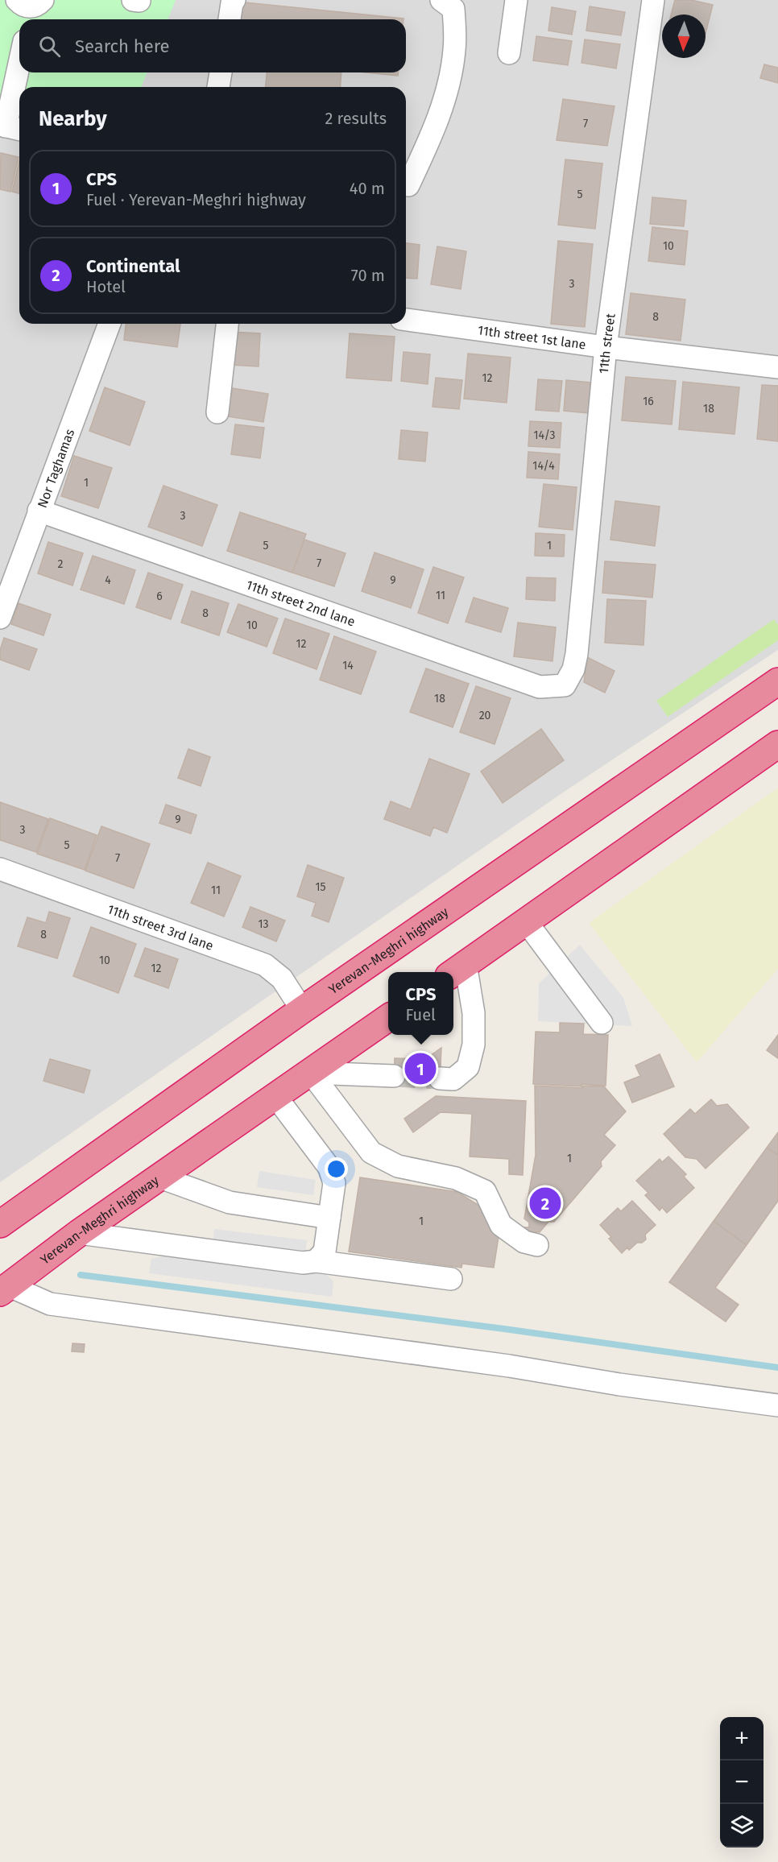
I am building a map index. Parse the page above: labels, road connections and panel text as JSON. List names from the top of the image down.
{
  "streets": {
    "highway": ["Yerevan-Meghri highway"],
    "street": [
      "11th street 1st lane",
      "11th street",
      "Nor Taghamas",
      "11th street 2nd lane",
      "11th street 3rd lane"
    ]
  },
  "crossings": [
    ["11th street 1st lane", "11th street"],
    ["11th street", "11th street 2nd lane"],
    ["Nor Taghamas", "11th street 2nd lane"],
    ["11th street 3rd lane", "Yerevan-Meghri highway"]
  ],
  "house_numbers": [
    "7",
    "5",
    "10",
    "3",
    "8",
    "12",
    "16",
    "18",
    "14/3",
    "14/4",
    "1",
    "3",
    "5",
    "1",
    "7",
    "2",
    "4",
    "9",
    "11",
    "6",
    "8",
    "10",
    "12",
    "14",
    "18",
    "20",
    "9",
    "3",
    "5",
    "7",
    "15",
    "11",
    "13",
    "8",
    "10",
    "12",
    "1",
    "1"
  ],
  "north": "bottom",
  "page": {
    "search": "Search here",
    "heading": ["Nearby", "2 results"],
    "list": [
      {
        "mark": "1",
        "name": "CPS",
        "note": "Fuel · Yerevan-Meghri highway",
        "value": "40 m"
      },
      {
        "mark": "2",
        "name": "Continental",
        "note": "Hotel",
        "value": "70 m"
      }
    ],
    "popup": ["CPS", "Fuel"],
    "pins": ["1", "2"],
    "map_buttons": ["+", "−"]
  }
}
